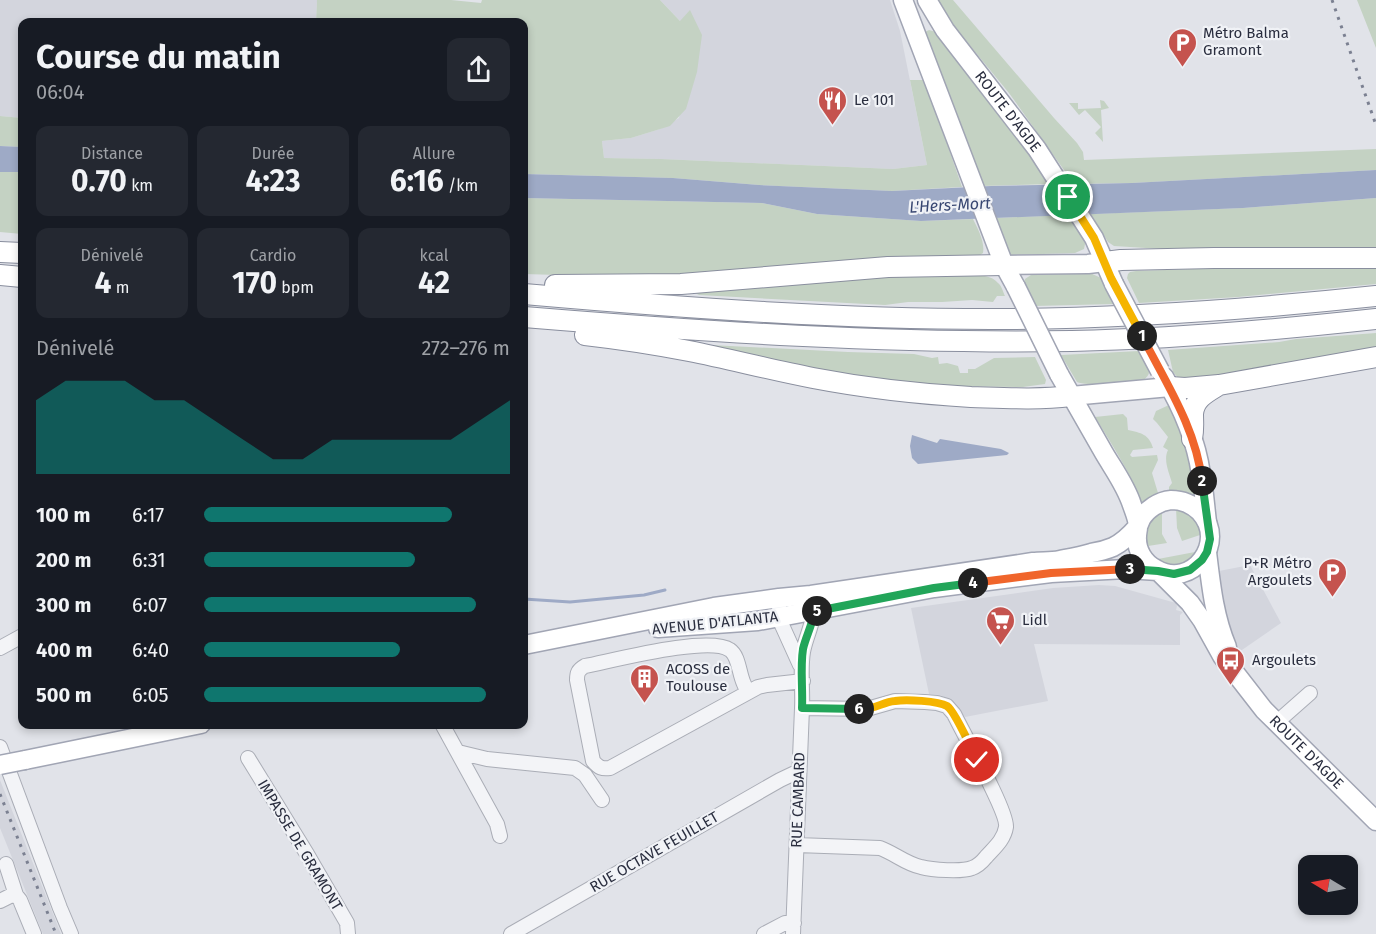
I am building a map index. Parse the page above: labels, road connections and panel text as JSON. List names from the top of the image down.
{
  "streets": {
    "main road": ["ROUTE D'AGDE", "AVENUE D'ATLANTA"],
    "street": ["RUE CAMBARD", "IMPASSE DE GRAMONT", "RUE OCTAVE FEUILLET"]
  },
  "crossings": [
    ["ROUTE D'AGDE", "AVENUE D'ATLANTA"],
    ["AVENUE D'ATLANTA", "RUE CAMBARD"],
    ["RUE CAMBARD", "RUE OCTAVE FEUILLET"]
  ],
  "water": ["L'Hers-Mort"],
  "places": {
    "parking": ["Métro Balma Gramont", "P+R Métro Argoulets"],
    "restaurant": ["Le 101"],
    "supermarket": ["Lidl"],
    "bus stop": ["Argoulets"],
    "building": ["ACOSS de Toulouse"]
  },
  "north": "left",
  "page": {
    "heading": ["Course du matin", "06:04"],
    "stats": [
      ["Distance", "0.70 km"],
      ["Durée", "4:23"],
      ["Allure", "6:16 /km"],
      ["Dénivelé", "4 m"],
      ["Cardio", "170 bpm"],
      ["kcal", "42"]
    ],
    "pins": [
      "1",
      "2",
      "3",
      "4",
      "5",
      "6"
    ],
    "chart": ["Dénivelé", "272–276 m"],
    "list": [
      {
        "name": "100 m",
        "note": "6:17"
      },
      {
        "name": "200 m",
        "note": "6:31"
      },
      {
        "name": "300 m",
        "note": "6:07"
      },
      {
        "name": "400 m",
        "note": "6:40"
      },
      {
        "name": "500 m",
        "note": "6:05"
      }
    ]
  }
}
